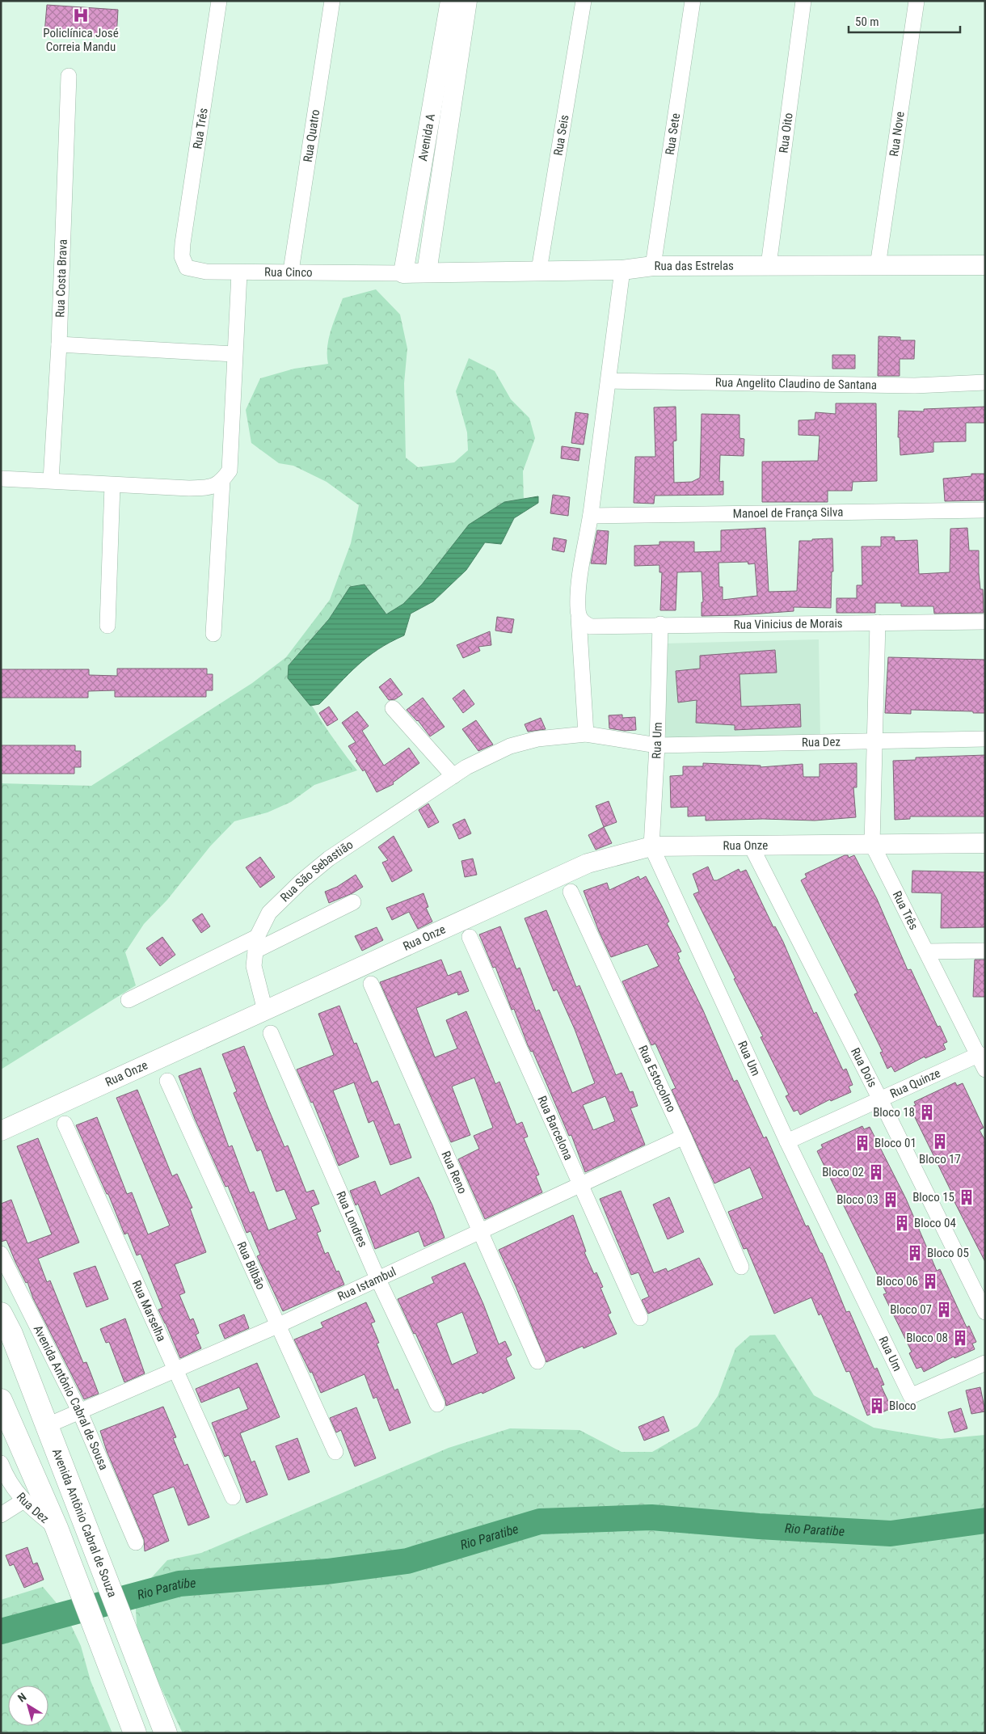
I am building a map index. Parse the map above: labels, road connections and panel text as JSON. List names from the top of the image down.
{
  "streets": {
    "highway": ["Avenida Antônio Cabral de Souza"],
    "street": [
      "Rua Três",
      "Rua Sete",
      "Rua Oito",
      "Rua Nove",
      "Rua Quatro",
      "Rua Seis",
      "Avenida A",
      "Rua das Estrelas",
      "Rua Cinco",
      "Rua Costa Brava",
      "Rua Angelito Claudino de Santana",
      "Manoel de França Silva",
      "Rua Vinicius de Morais",
      "Rua Um",
      "Rua Dez",
      "Rua Onze",
      "Rua São Sebastião",
      "Rua Dois",
      "Rua Estocolmo",
      "Rua Quinze",
      "Rua Barcelona",
      "Rua Reno",
      "Rua Londres",
      "Rua Bilbão",
      "Rua Istambul",
      "Rua Marselha",
      "Avenida Antônio Cabral de Sousa"
    ]
  },
  "crossings": [
    ["Rua Três", "Rua Cinco"],
    ["Rua Três", "Rua Vinicius de Morais"],
    ["Rua Três", "Rua Dez"],
    ["Rua Três", "Rua Onze"],
    ["Rua Três", "Rua Quinze"],
    ["Rua Sete", "Rua das Estrelas"],
    ["Rua Oito", "Rua das Estrelas"],
    ["Rua Nove", "Rua das Estrelas"],
    ["Rua Quatro", "Rua Cinco"],
    ["Rua Seis", "Rua das Estrelas"],
    ["Avenida A", "Rua das Estrelas"],
    ["Avenida A", "Rua Cinco"],
    ["Rua das Estrelas", "Rua Cinco"],
    ["Rua Vinicius de Morais", "Rua Um"],
    ["Rua Um", "Rua Dez"],
    ["Rua Um", "Rua Onze"],
    ["Rua Um", "Rua São Sebastião"],
    ["Rua Um", "Rua Quinze"],
    ["Rua Dez", "Rua São Sebastião"],
    ["Rua Onze", "Rua São Sebastião"],
    ["Rua Onze", "Rua Dois"],
    ["Rua Dois", "Rua Quinze"],
    ["Rua Estocolmo", "Rua Istambul"],
    ["Rua Barcelona", "Rua Istambul"],
    ["Rua Reno", "Rua Istambul"],
    ["Rua Londres", "Rua Istambul"],
    ["Rua Bilbão", "Rua Istambul"],
    ["Rua Istambul", "Rua Marselha"],
    ["Rua Istambul", "Avenida Antônio Cabral de Sousa"],
    ["Rua Istambul", "Avenida Antônio Cabral de Souza"]
  ],
  "water": ["Rio Paratibe"],
  "places": {
    "hospital": ["Policlínica José Correia Mandu"],
    "building": [
      "Bloco 18",
      "Bloco 17",
      "Bloco 01",
      "Bloco 02",
      "Bloco 15",
      "Bloco 03",
      "Bloco 04",
      "Bloco 05",
      "Bloco 06",
      "Bloco 07",
      "Bloco 08",
      "Bloco"
    ]
  },
  "scale_bar": "50 m",
  "north": "top left"
}
